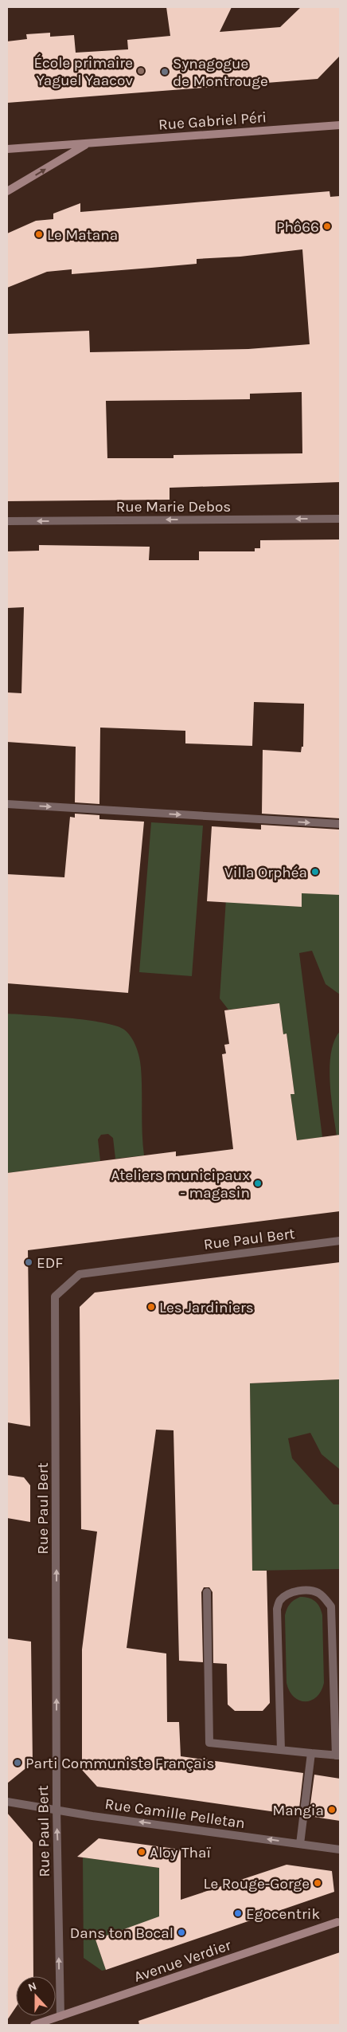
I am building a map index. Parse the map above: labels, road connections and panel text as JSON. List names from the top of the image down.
{
  "streets": {
    "main road": ["Rue Gabriel Péri", "Avenue Verdier"],
    "street": ["Rue Marie Debos", "Rue Paul Bert", "Rue Camille Pelletan"]
  },
  "crossings": [
    ["Rue Paul Bert", "Rue Camille Pelletan"],
    ["Rue Paul Bert", "Avenue Verdier"]
  ],
  "one_way": ["Rue Marie Debos", "Rue Paul Bert", "Rue Camille Pelletan"],
  "places": [
    "École primaire Yaguel Yaacov",
    "Synagogue de Montrouge",
    "Phô66",
    "Le Matana",
    "Villa Orphéa",
    "Ateliers municipaux - magasin",
    "EDF",
    "Les Jardiniers",
    "Parti Communiste Français",
    "Mangia",
    "Aloy Thaï",
    "Le Rouge-Gorge",
    "Egocentrik",
    "Dans ton Bocal"
  ],
  "north": "top"
}
